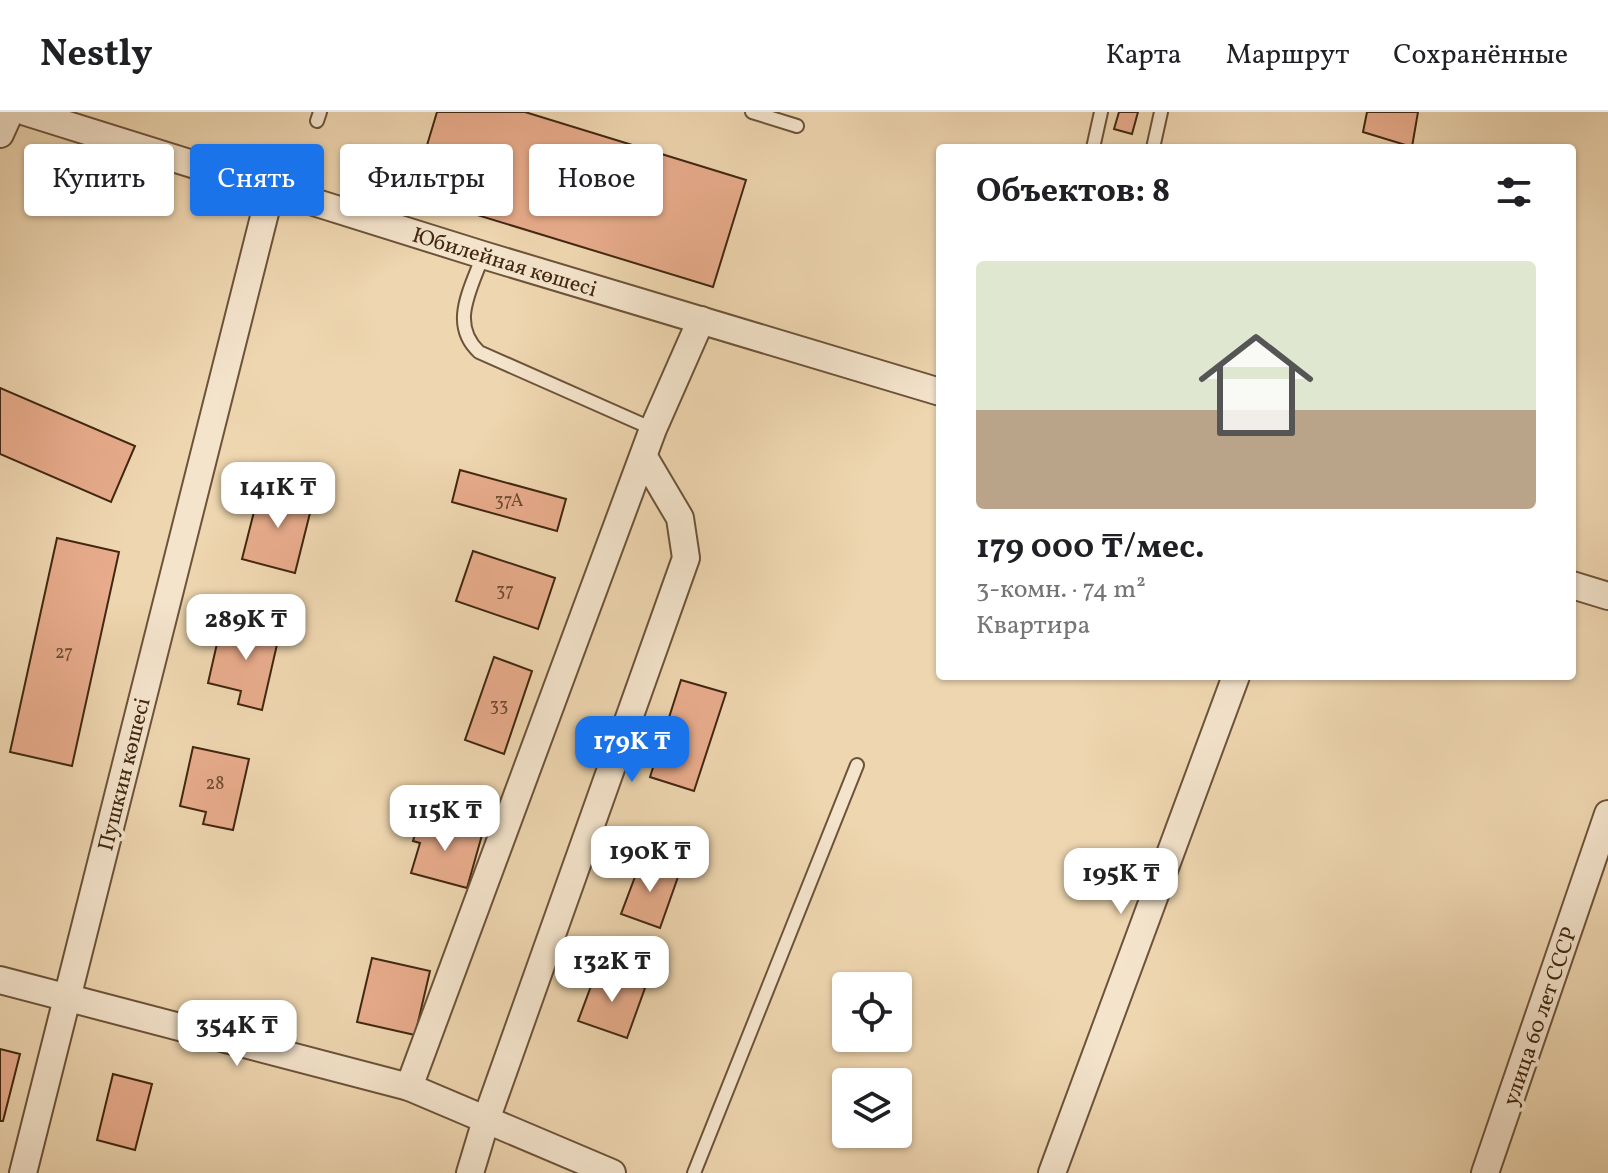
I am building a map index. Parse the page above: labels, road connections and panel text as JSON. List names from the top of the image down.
{
  "streets": {
    "street": ["Юбилейная көшесі", "Пушкин көшесі", "улица 60 лет СССР"]
  },
  "house_numbers": [
    "37А",
    "37",
    "27",
    "33",
    "28"
  ],
  "page": {
    "header": "Nestly",
    "nav": ["Карта", "Маршрут", "Сохранённые"],
    "chip": [
      "Купить",
      "Снять",
      "Фильтры",
      "Новое"
    ],
    "heading": "Объектов: 8",
    "list": [
      {
        "name": "179 000 ₸/мес.",
        "note": "3-комн. · 74 m² · Квартира"
      }
    ],
    "price": [
      "141K ₸",
      "289K ₸",
      "179K ₸",
      "115K ₸",
      "190K ₸",
      "195K ₸",
      "132K ₸",
      "354K ₸"
    ]
  }
}
